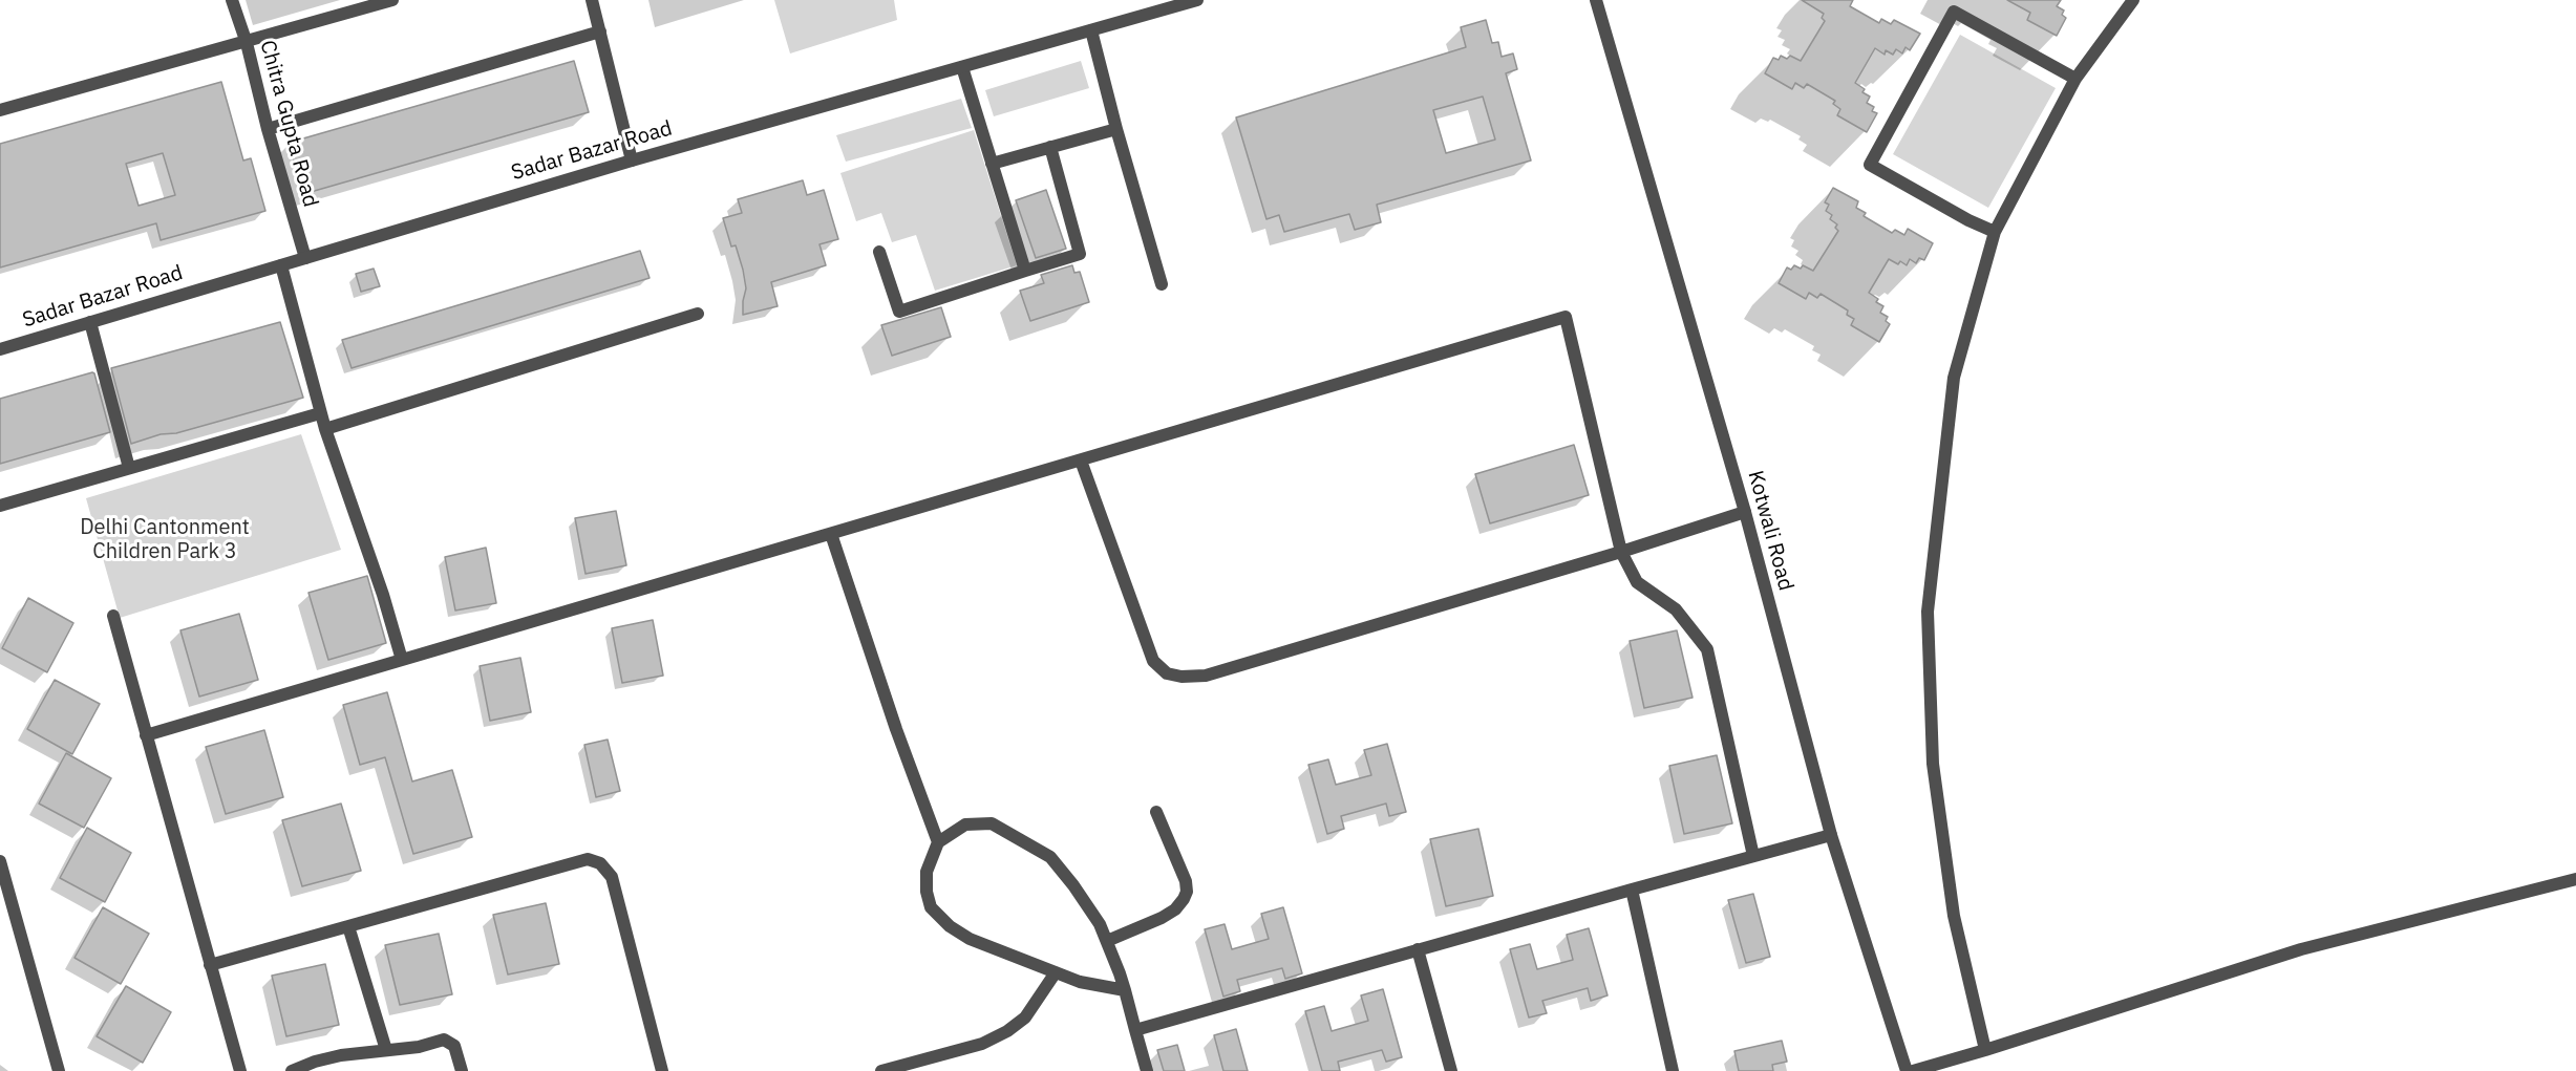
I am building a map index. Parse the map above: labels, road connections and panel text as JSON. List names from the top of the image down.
{
  "streets": {
    "street": ["Chitra Gupta Road", "Sadar Bazar Road", "Kotwali Road"]
  },
  "crossings": [
    ["Chitra Gupta Road", "Sadar Bazar Road"]
  ],
  "parks": ["Delhi Cantonment Children Park 3"]
}
